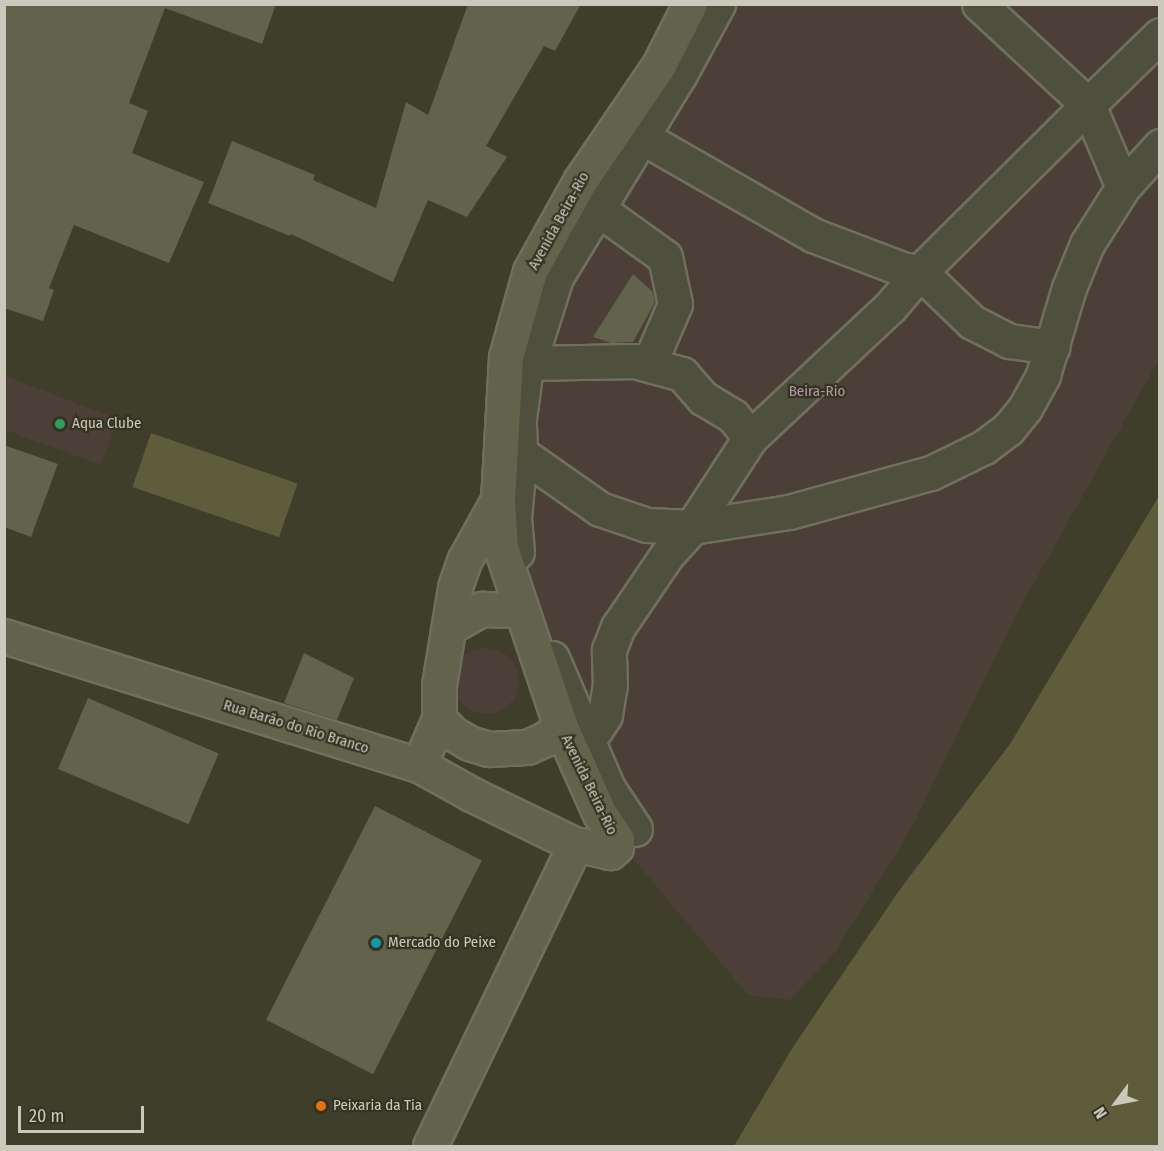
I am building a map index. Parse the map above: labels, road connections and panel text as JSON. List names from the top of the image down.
{
  "streets": {
    "street": ["Avenida Beira-Rio", "Rua Barão do Rio Branco"]
  },
  "crossings": [
    ["Avenida Beira-Rio", "Rua Barão do Rio Branco"]
  ],
  "parks": ["Beira-Rio"],
  "places": ["Aqua Clube", "Mercado do Peixe", "Peixaria da Tia"],
  "scale_bar": "20 m",
  "north": "bottom left"
}
